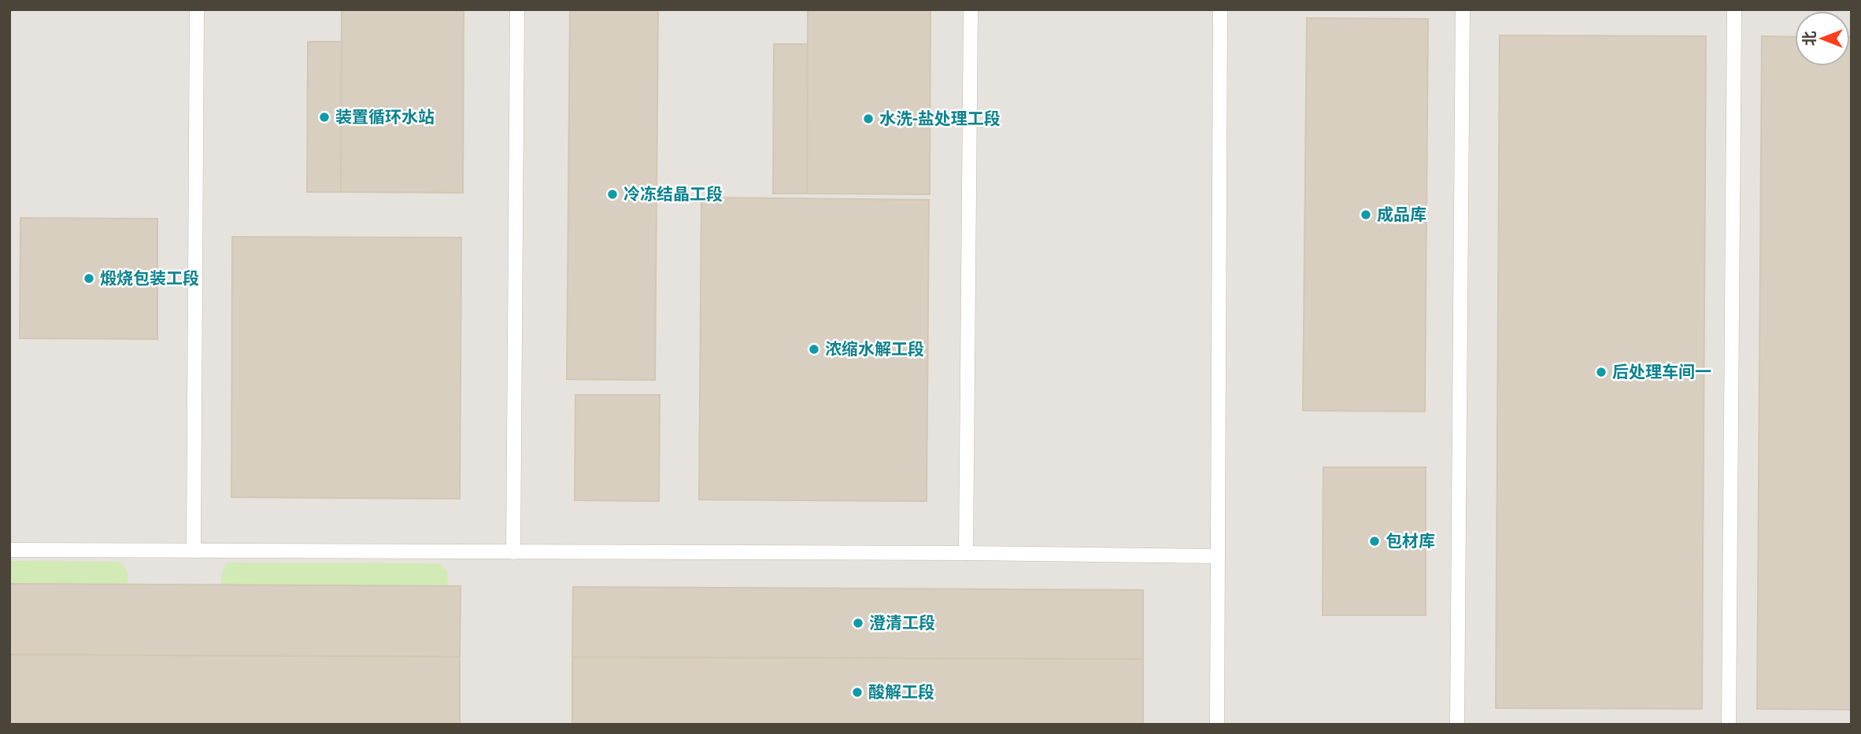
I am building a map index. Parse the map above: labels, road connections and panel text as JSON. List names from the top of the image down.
{
  "places": [
    "装置循环水站",
    "水洗-盐处理工段",
    "冷冻结晶工段",
    "成品库",
    "煅烧包装工段",
    "浓缩水解工段",
    "后处理车间一",
    "包材库",
    "澄清工段",
    "酸解工段"
  ],
  "north": "left"
}
